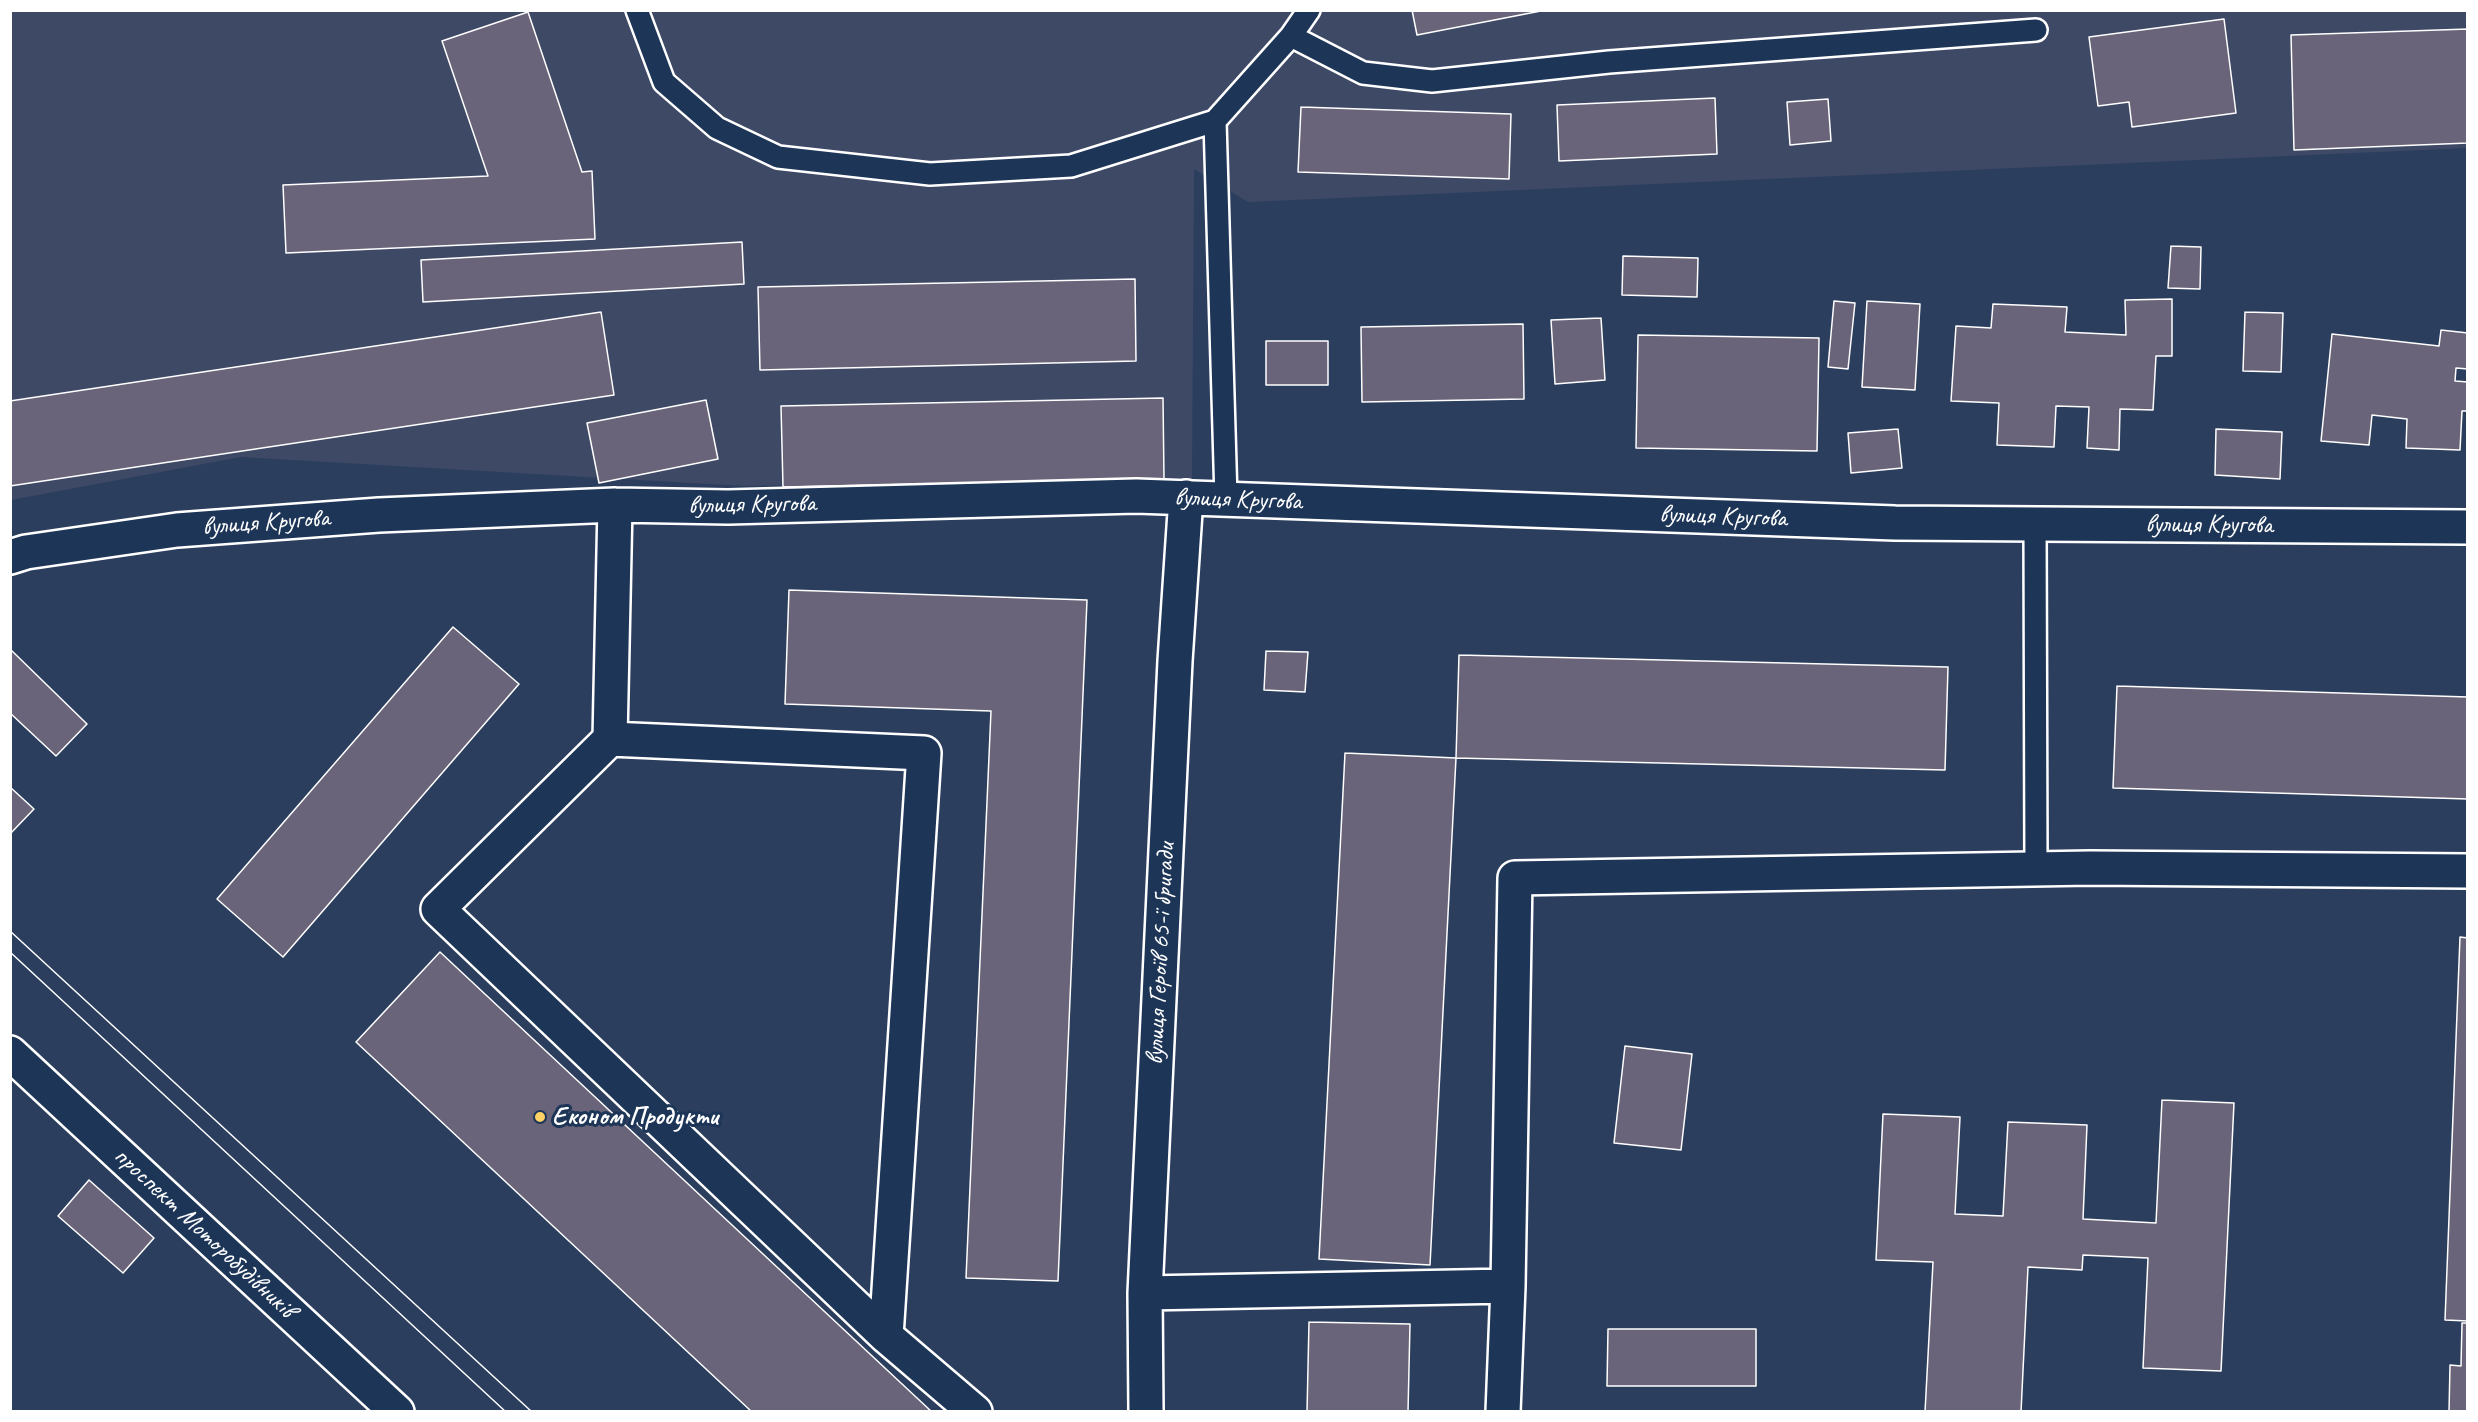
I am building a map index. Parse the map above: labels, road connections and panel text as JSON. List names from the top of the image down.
{
  "streets": {
    "street": ["вулиця Кругова", "вулиця Героїв 65-ї бригади", "проспект Моторобудівників"]
  },
  "crossings": [
    ["вулиця Кругова", "вулиця Героїв 65-ї бригади"]
  ],
  "places": ["Економ Продукти"]
}
